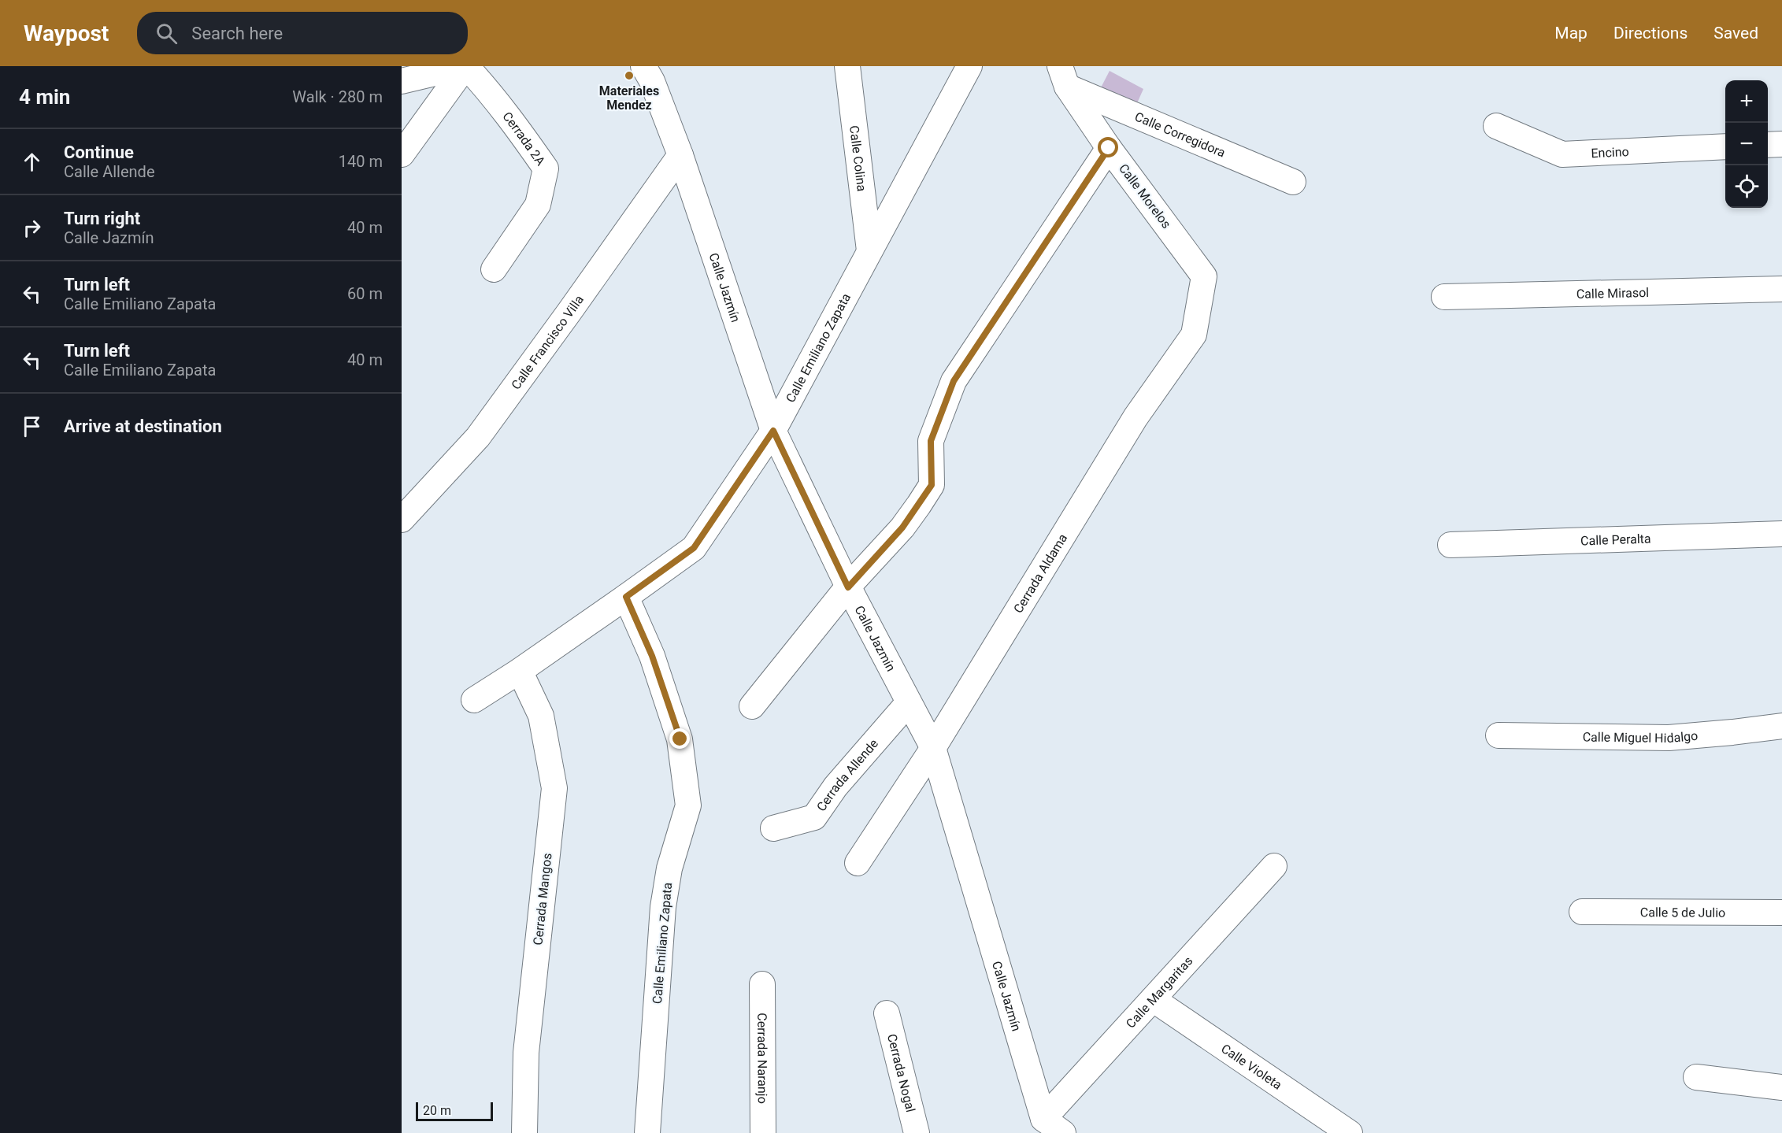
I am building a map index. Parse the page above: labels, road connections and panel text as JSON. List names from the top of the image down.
{
  "streets": {
    "street": [
      "Calle Corregidora",
      "Cerrada 2A",
      "Encino",
      "Calle Colina",
      "Calle Morelos",
      "Calle Jazmín",
      "Calle Mirasol",
      "Calle Francisco Villa",
      "Calle Emiliano Zapata",
      "Calle Peralta",
      "Cerrada Aldama",
      "Calle Miguel Hidalgo",
      "Cerrada Allende",
      "Cerrada Mangos",
      "Calle 5 de Julio",
      "Calle Margaritas",
      "Cerrada Naranjo",
      "Calle Violeta",
      "Cerrada Nogal"
    ]
  },
  "crossings": [
    ["Calle Corregidora", "Calle Morelos"],
    ["Calle Colina", "Calle Emiliano Zapata"],
    ["Calle Morelos", "Cerrada Aldama"],
    ["Calle Jazmín", "Calle Francisco Villa"],
    ["Calle Jazmín", "Calle Emiliano Zapata"],
    ["Calle Jazmín", "Cerrada Aldama"],
    ["Calle Jazmín", "Cerrada Allende"],
    ["Calle Jazmín", "Calle Margaritas"],
    ["Calle Emiliano Zapata", "Cerrada Mangos"],
    ["Calle Margaritas", "Calle Violeta"]
  ],
  "places": ["Materiales Mendez"],
  "scale_bar": "20 m",
  "page": {
    "header": "Waypost",
    "search": "Search here",
    "nav": ["Map", "Directions", "Saved"],
    "heading": ["4 min", "Walk · 280 m"],
    "map_buttons": ["+", "−"],
    "list": [
      ["Continue", "Calle Allende", "140 m"],
      ["Turn right", "Calle Jazmín", "40 m"],
      ["Turn left", "Calle Emiliano Zapata", "60 m"],
      ["Turn left", "Calle Emiliano Zapata", "40 m"],
      "Arrive at destination"
    ],
    "scale": "20 m"
  }
}
